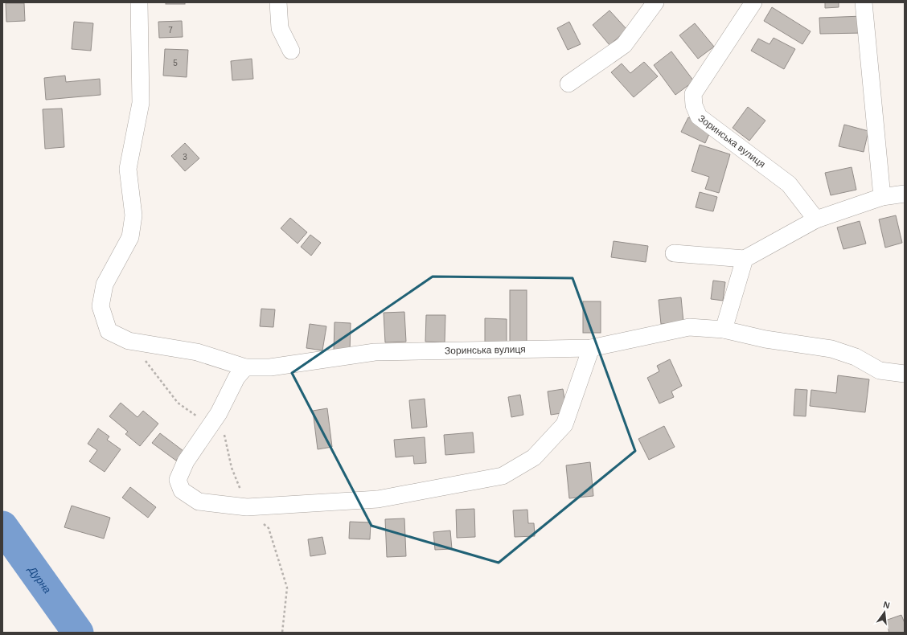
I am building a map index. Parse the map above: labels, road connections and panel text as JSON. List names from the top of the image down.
{
  "streets": {
    "street": ["Зоринська вулиця"]
  },
  "water": ["Дурна"],
  "house_numbers": ["7", "5", "3"],
  "north": "top"
}
